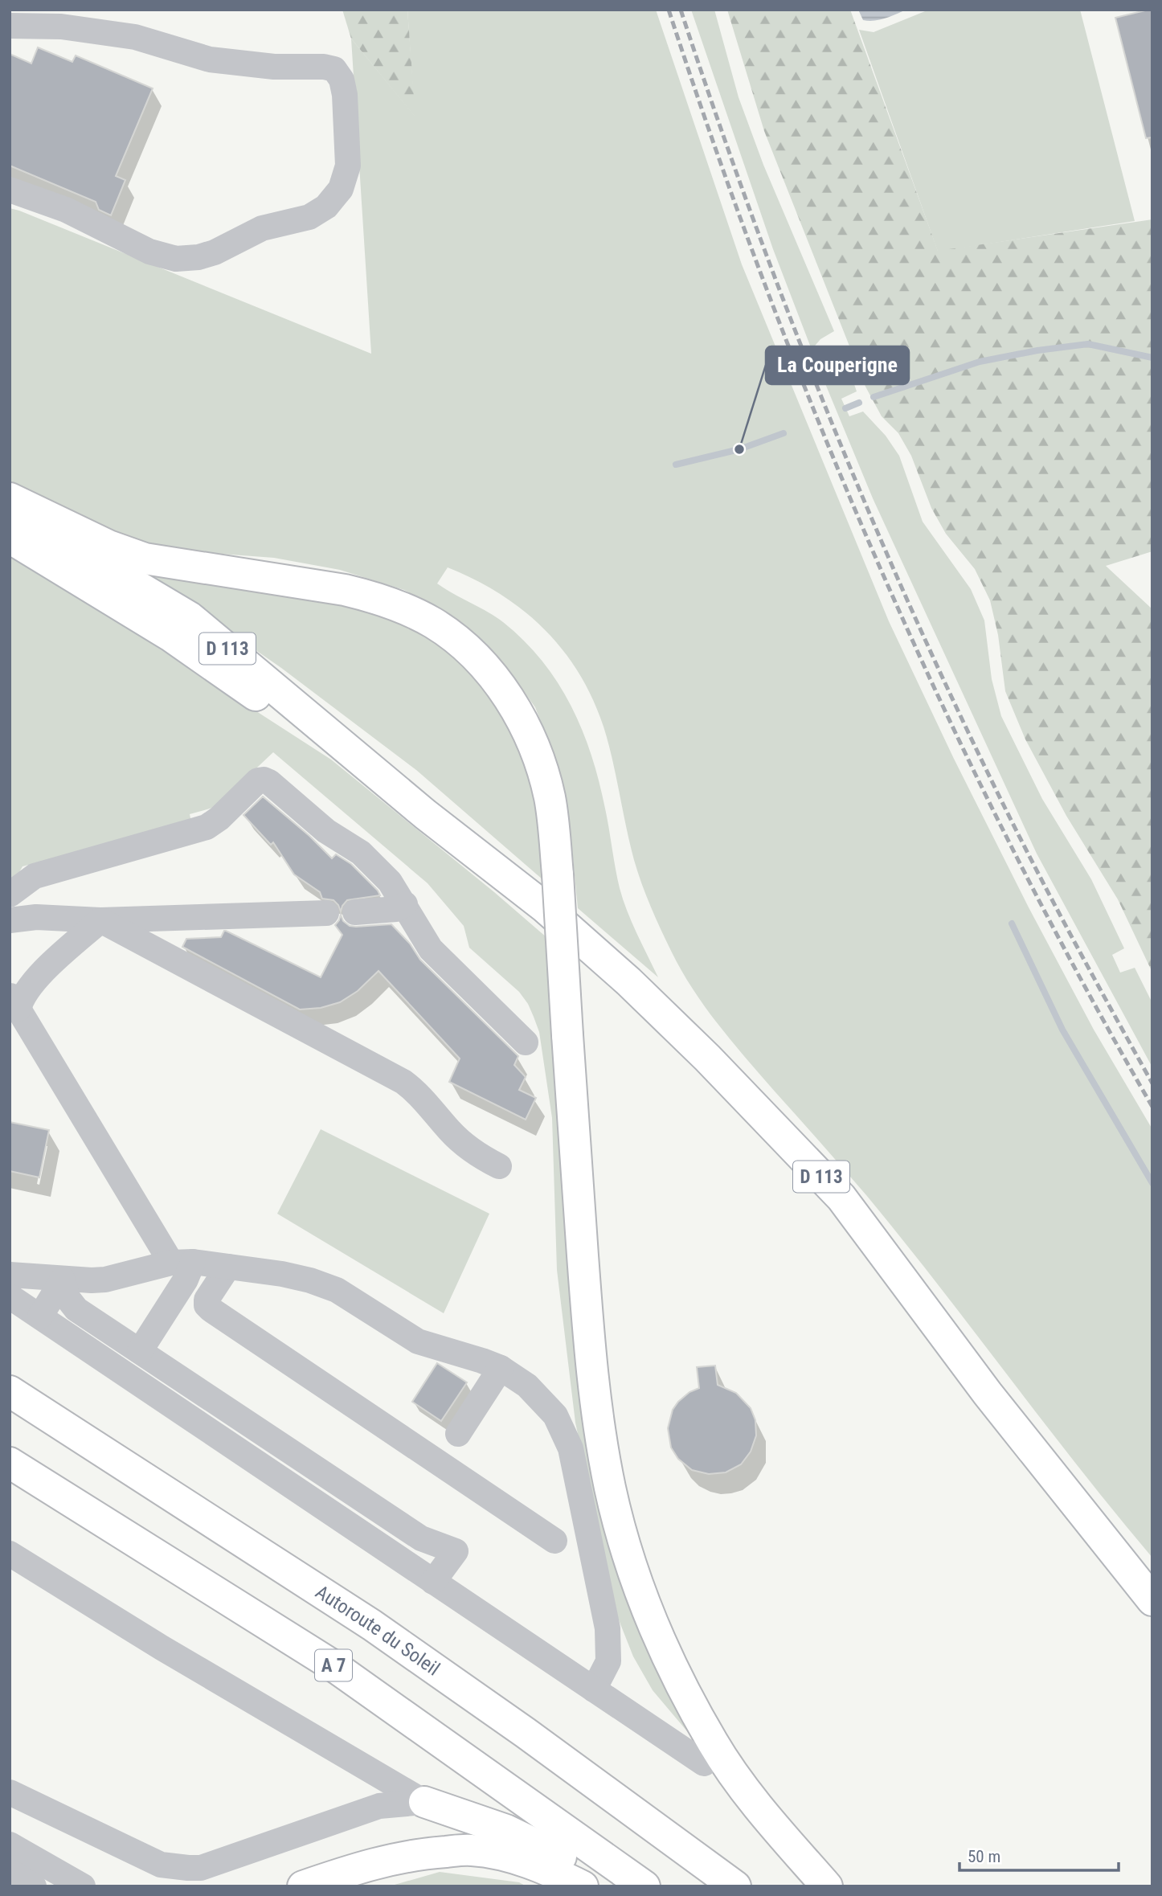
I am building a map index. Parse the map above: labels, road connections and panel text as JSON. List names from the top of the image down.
{
  "streets": {
    "main road": ["D 113", "Autoroute du Soleil", "A 7"]
  },
  "places": ["La Couperigne"],
  "scale_bar": "50 m"
}
